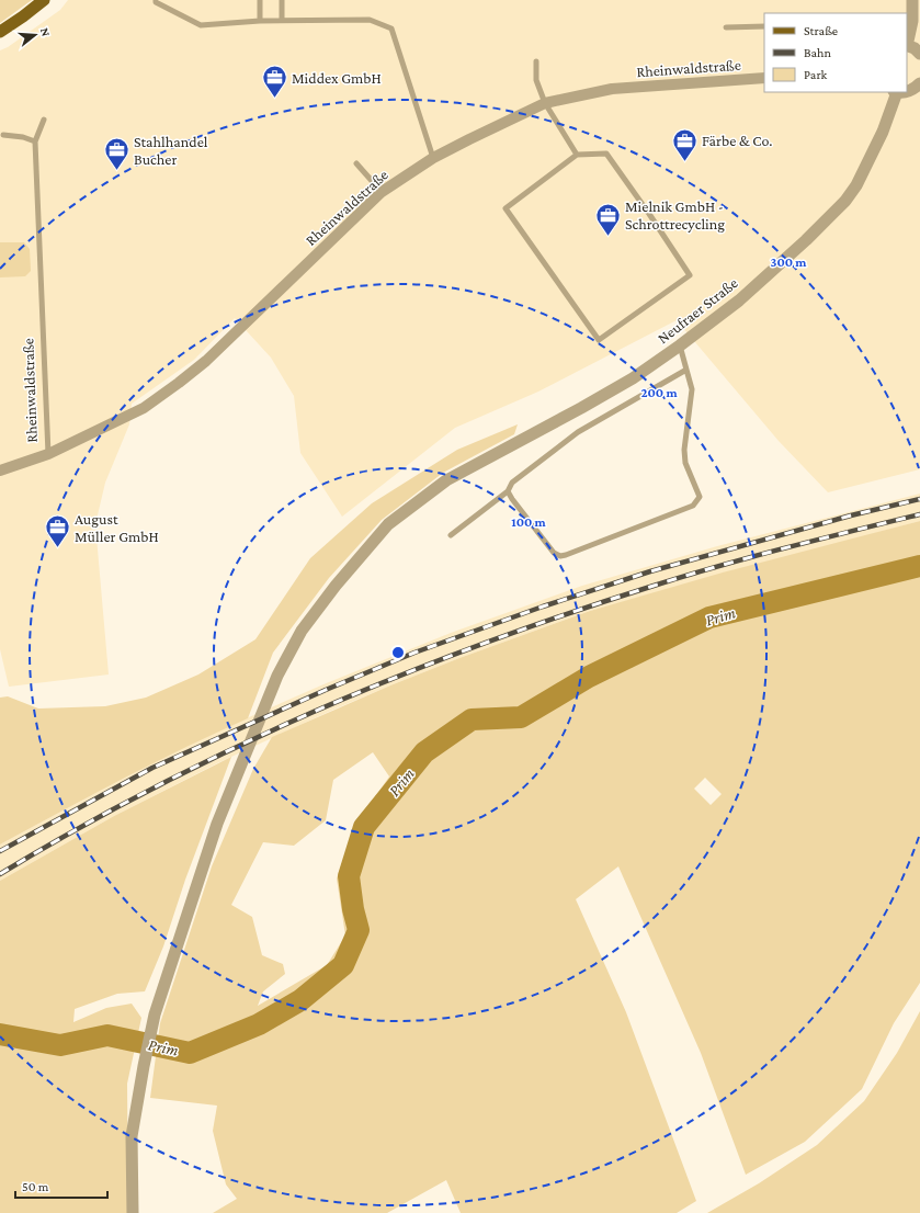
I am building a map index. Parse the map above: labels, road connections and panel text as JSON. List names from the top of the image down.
{
  "streets": {
    "street": ["Rheinwaldstraße", "Neufraer Straße"]
  },
  "water": ["Prim"],
  "places": {
    "office": [
      "Middex GmbH",
      "Färbe & Co.",
      "Stahlhandel Bucher",
      "Mielnik GmbH - Schrottrecycling",
      "August Müller GmbH"
    ]
  },
  "legend": ["Straße", "Bahn", "Park"],
  "scale_bar": "50 m",
  "north": "right",
  "rings": ["300 m", "200 m", "100 m"]
}
